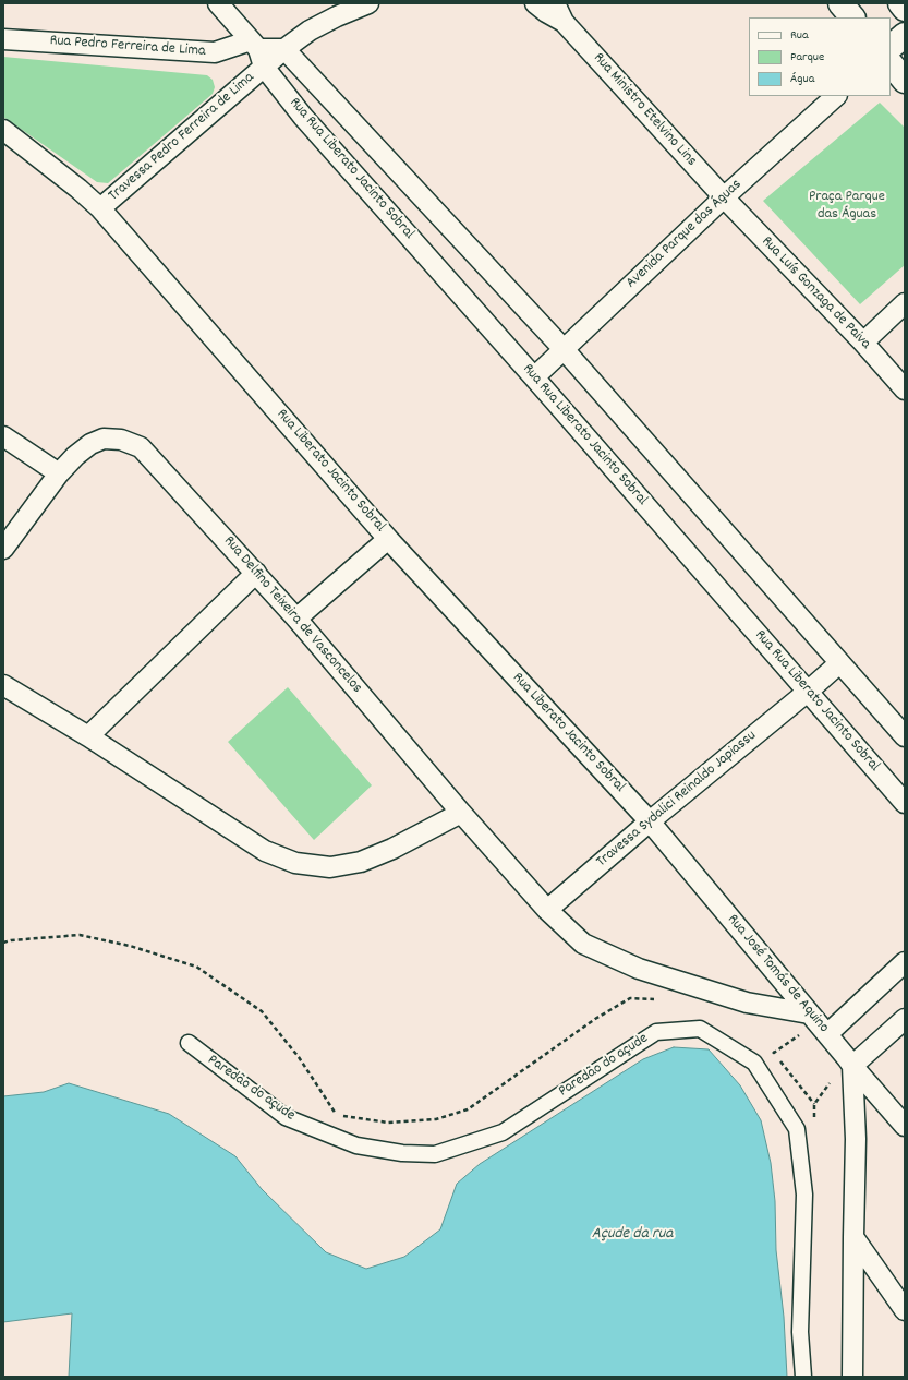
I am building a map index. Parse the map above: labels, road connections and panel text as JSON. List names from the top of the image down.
{
  "streets": {
    "street": [
      "Rua Pedro Ferreira de Lima",
      "Rua Ministro Etelvino Lins",
      "Travessa Pedro Ferreira de Lima",
      "Rua Rua Liberato Jacinto Sobral",
      "Avenida Parque das Águas",
      "Rua Luís Gonzaga de Paiva",
      "Rua Liberato Jacinto Sobral",
      "Rua Delfino Teixeira de Vasconcelos",
      "Travessa Sydalici Reinaldo Japiassu",
      "Rua José Tomás de Aquino",
      "Paredão do açude"
    ]
  },
  "crossings": [
    ["Rua Pedro Ferreira de Lima", "Travessa Pedro Ferreira de Lima"],
    ["Rua Pedro Ferreira de Lima", "Rua Rua Liberato Jacinto Sobral"],
    ["Rua Ministro Etelvino Lins", "Avenida Parque das Águas"],
    ["Rua Ministro Etelvino Lins", "Rua Luís Gonzaga de Paiva"],
    ["Travessa Pedro Ferreira de Lima", "Rua Rua Liberato Jacinto Sobral"],
    ["Travessa Pedro Ferreira de Lima", "Rua Liberato Jacinto Sobral"],
    ["Rua Rua Liberato Jacinto Sobral", "Avenida Parque das Águas"],
    ["Rua Rua Liberato Jacinto Sobral", "Travessa Sydalici Reinaldo Japiassu"],
    ["Avenida Parque das Águas", "Rua Luís Gonzaga de Paiva"],
    ["Rua Liberato Jacinto Sobral", "Travessa Sydalici Reinaldo Japiassu"],
    ["Rua Liberato Jacinto Sobral", "Rua José Tomás de Aquino"],
    ["Rua Delfino Teixeira de Vasconcelos", "Travessa Sydalici Reinaldo Japiassu"],
    ["Rua Delfino Teixeira de Vasconcelos", "Rua José Tomás de Aquino"],
    ["Travessa Sydalici Reinaldo Japiassu", "Rua José Tomás de Aquino"]
  ],
  "water": ["Açude da rua"],
  "parks": ["Praça Parque das Águas"],
  "legend": ["Rua", "Parque", "Água"]
}
